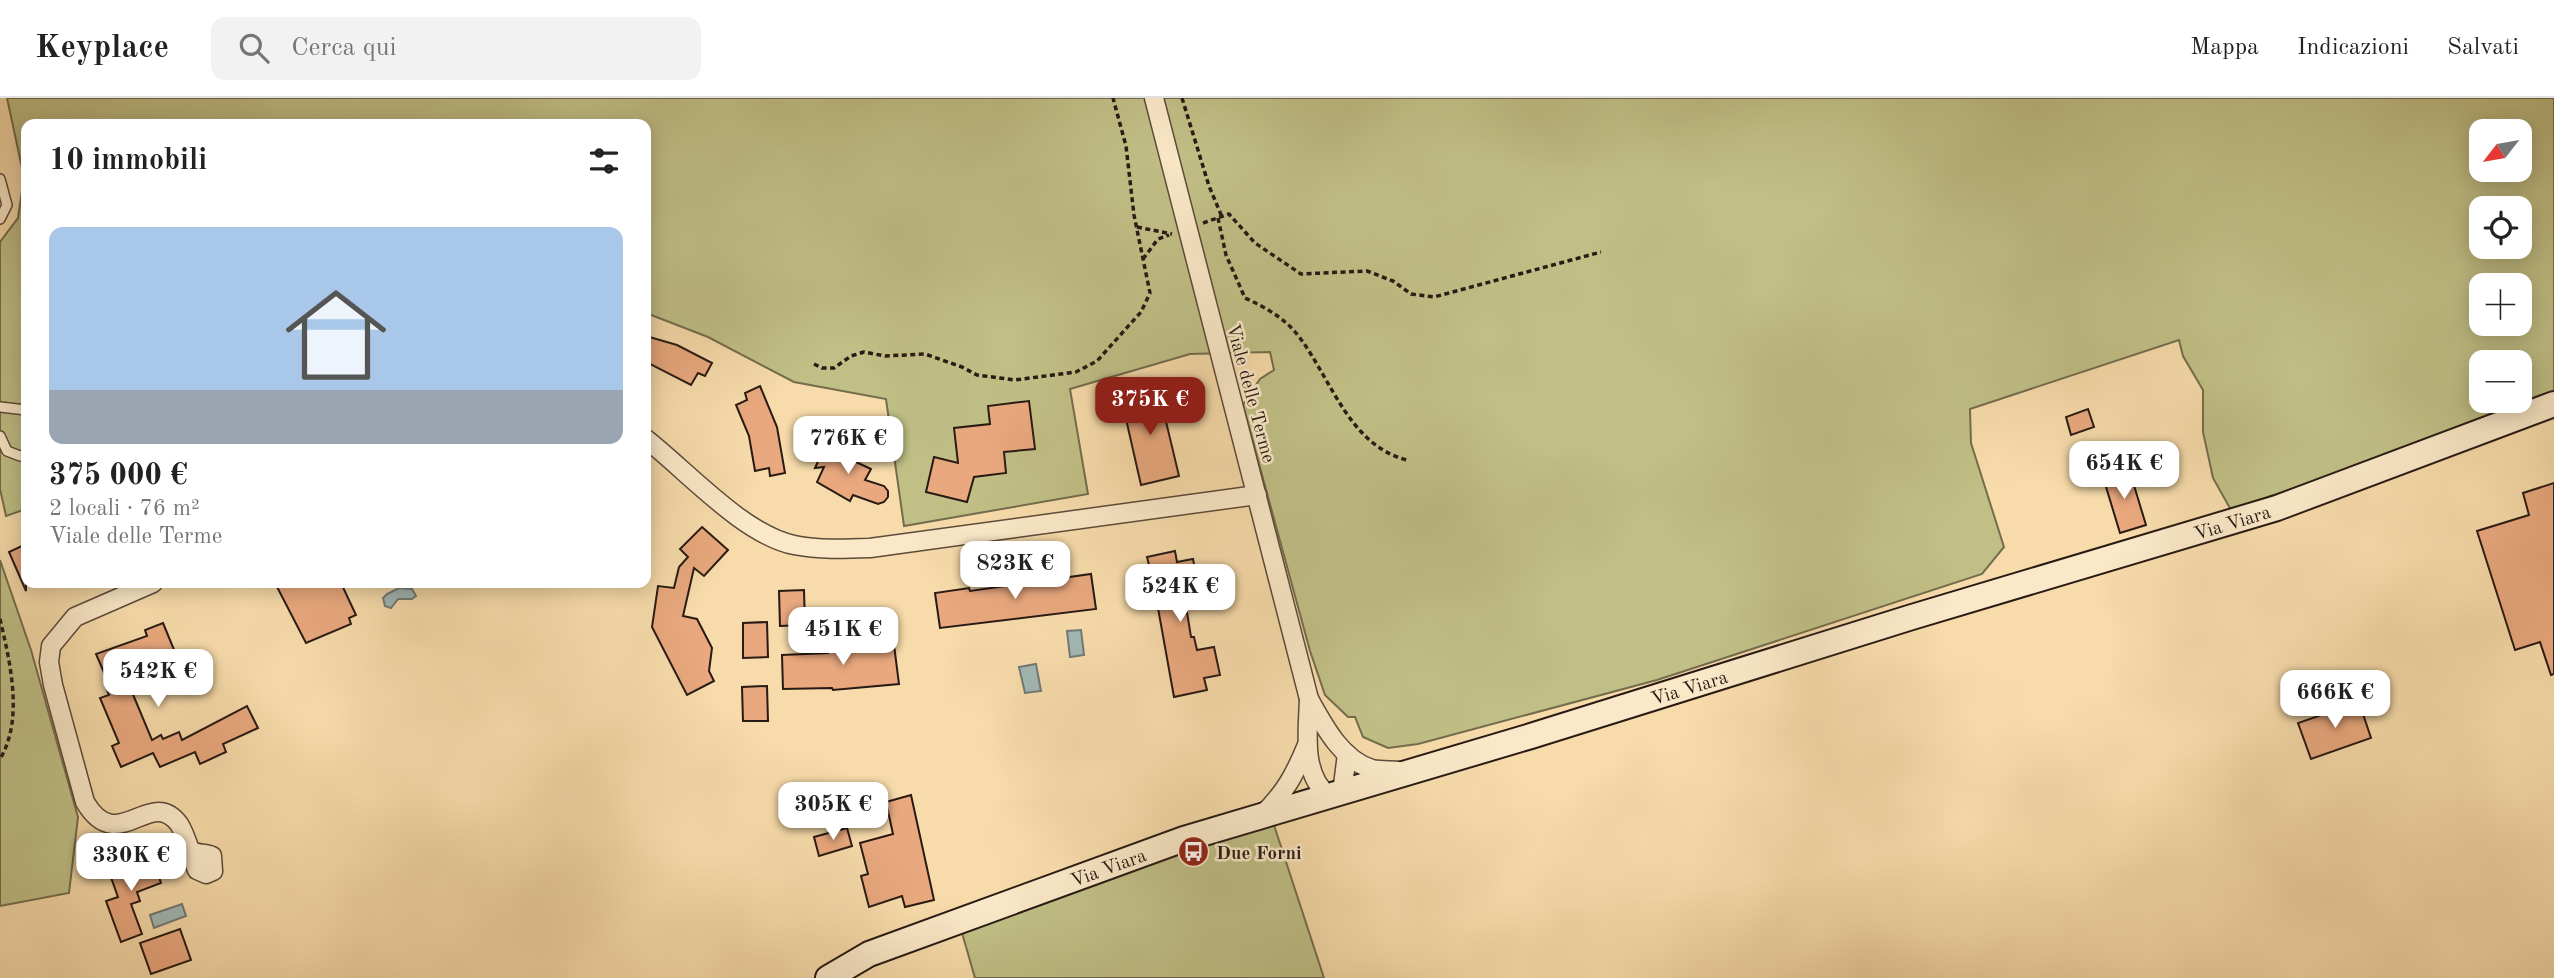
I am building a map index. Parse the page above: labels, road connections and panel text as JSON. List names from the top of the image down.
{
  "streets": {
    "main road": ["Via Viara"],
    "street": ["Viale delle Terme"]
  },
  "crossings": [
    ["Viale delle Terme", "Via Viara"]
  ],
  "places": {
    "bus stop": ["Due Forni"]
  },
  "north": "bottom left",
  "page": {
    "header": "Keyplace",
    "search": "Cerca qui",
    "nav": ["Mappa", "Indicazioni", "Salvati"],
    "map_buttons": ["+", "−"],
    "heading": "10 immobili",
    "list": [
      {
        "name": "375 000 €",
        "note": "2 locali · 76 m² · Viale delle Terme"
      }
    ],
    "price": [
      "375K €",
      "776K €",
      "654K €",
      "823K €",
      "524K €",
      "451K €",
      "542K €",
      "666K €",
      "305K €",
      "330K €"
    ]
  }
}
